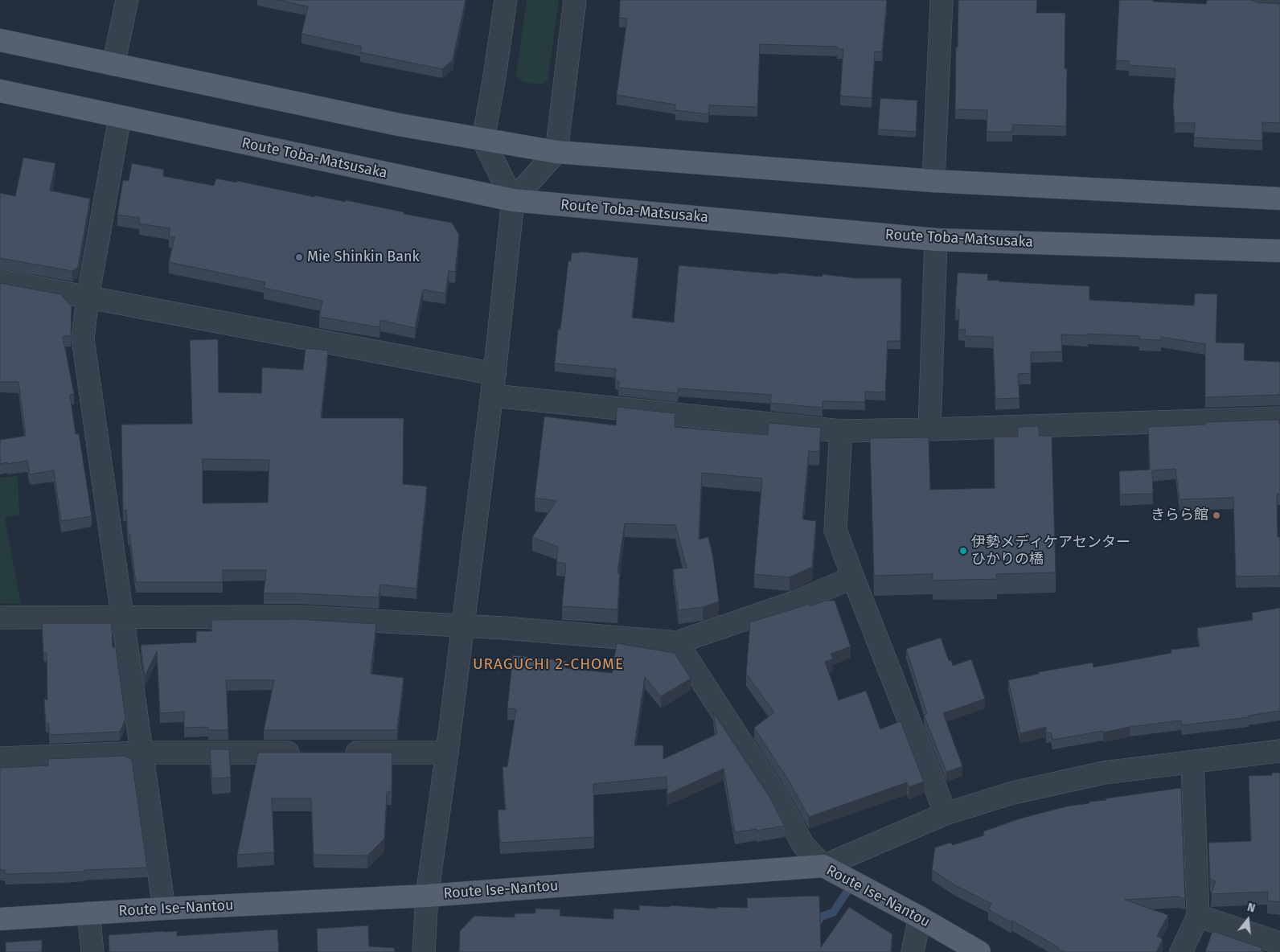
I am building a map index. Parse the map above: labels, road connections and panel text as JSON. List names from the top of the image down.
{
  "streets": {
    "main road": ["Route Toba-Matsusaka", "Route Ise-Nantou"]
  },
  "districts": ["URAGUCHI 2-CHOME"],
  "places": ["Mie Shinkin Bank", "きらら館", "伊勢メディケアセンター ひかりの橋"],
  "north": "top"
}
